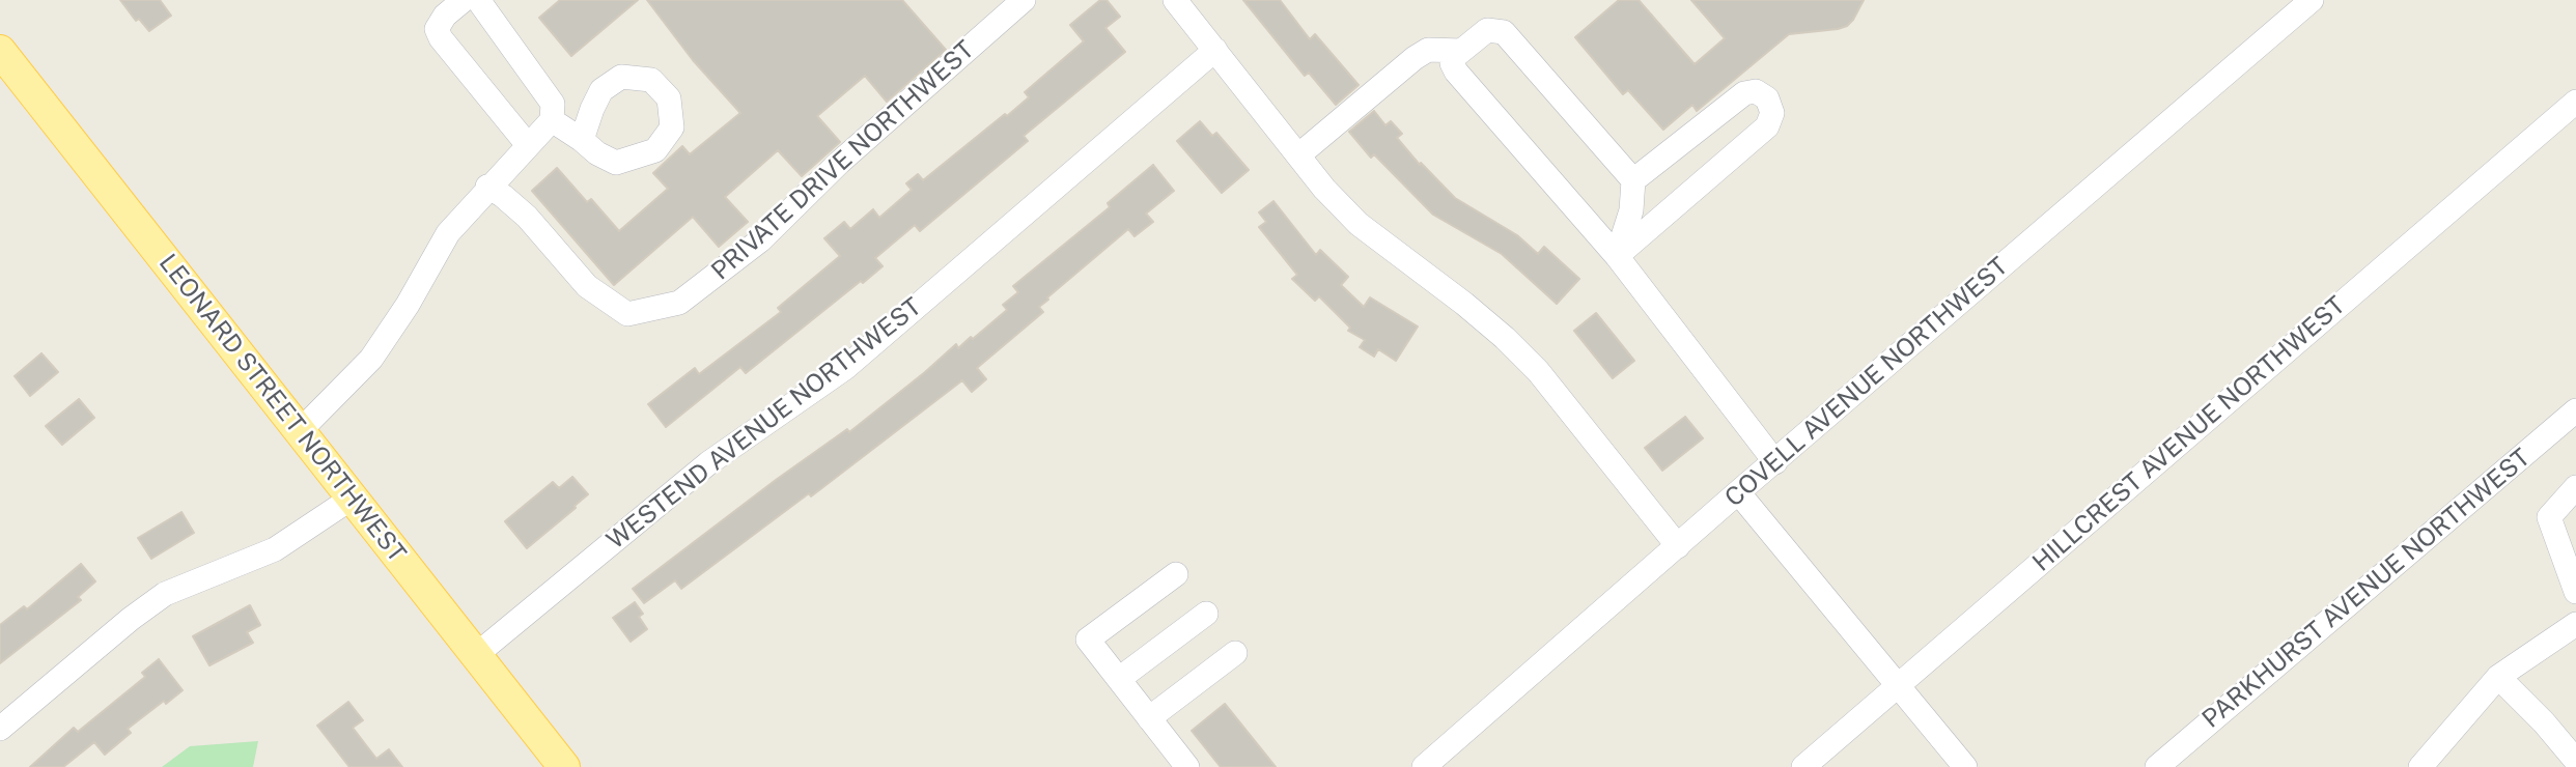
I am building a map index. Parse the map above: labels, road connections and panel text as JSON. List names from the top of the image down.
{
  "streets": {
    "main road": ["LEONARD STREET NORTHWEST"],
    "street": [
      "PRIVATE DRIVE NORTHWEST",
      "COVELL AVENUE NORTHWEST",
      "WESTEND AVENUE NORTHWEST",
      "HILLCREST AVENUE NORTHWEST",
      "PARKHURST AVENUE NORTHWEST"
    ]
  },
  "crossings": [
    ["LEONARD STREET NORTHWEST", "WESTEND AVENUE NORTHWEST"]
  ]
}
